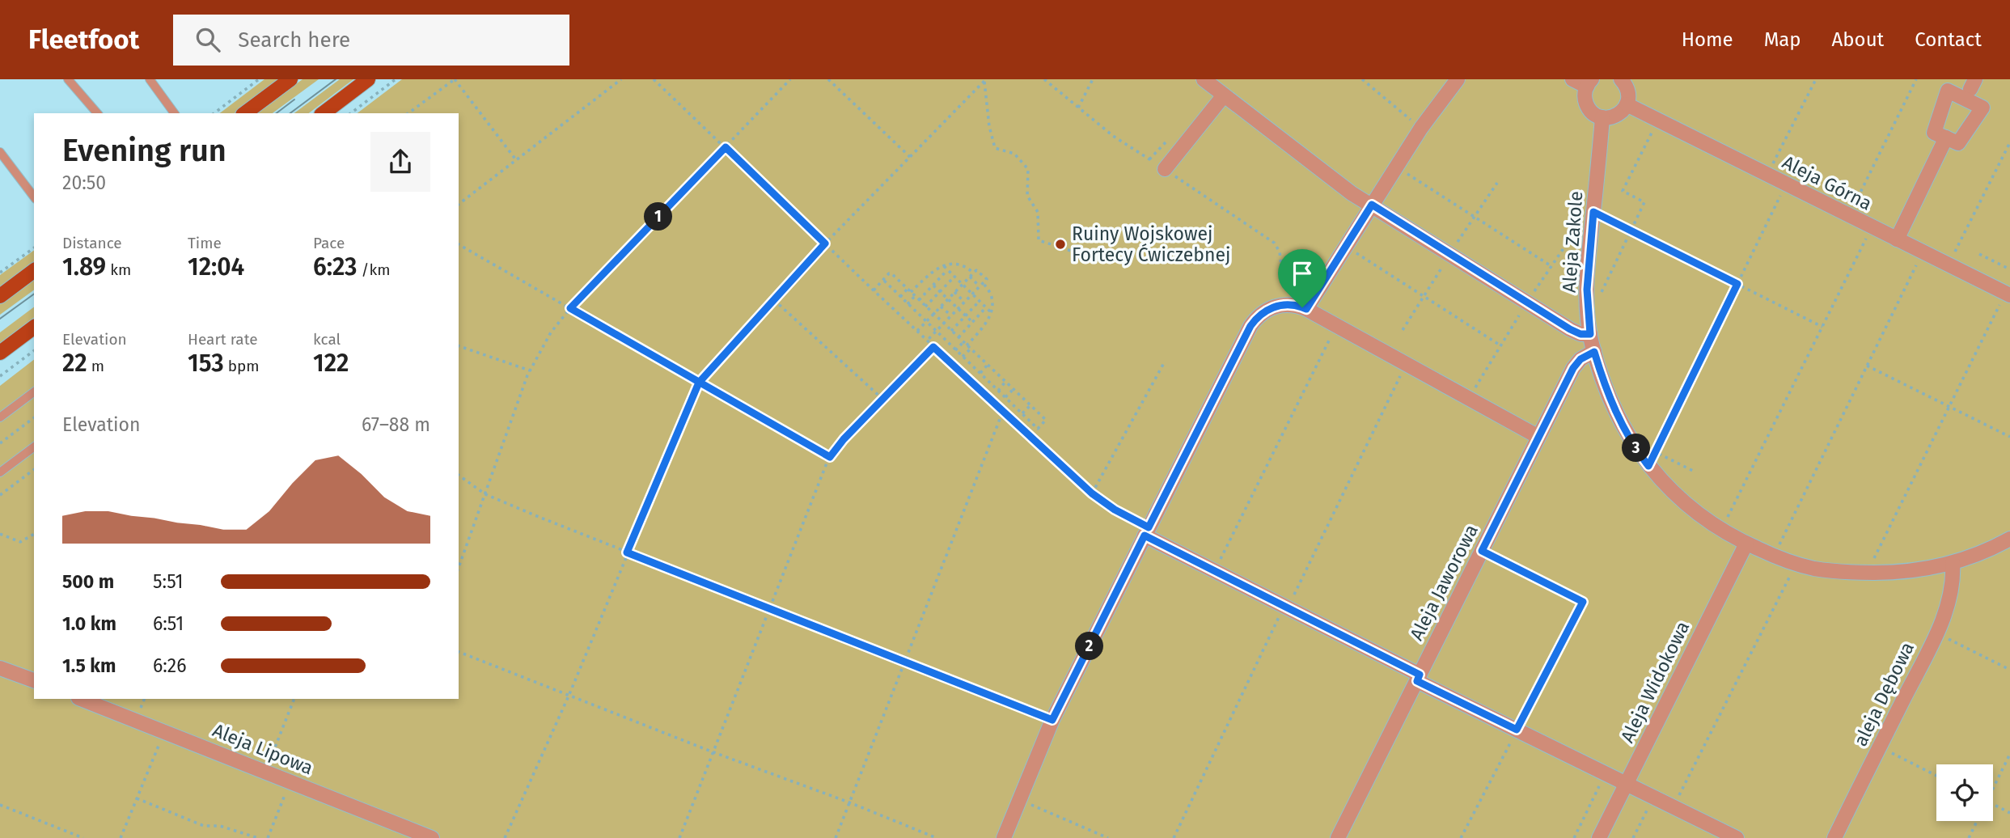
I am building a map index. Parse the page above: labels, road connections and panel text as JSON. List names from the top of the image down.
{
  "streets": {
    "street": [
      "Aleja Górna",
      "Aleja Zakole",
      "Aleja Jaworowa",
      "Aleja Widokowa",
      "aleja Dębowa",
      "Aleja Lipowa"
    ]
  },
  "crossings": [
    ["Aleja Zakole", "Aleja Jaworowa"],
    ["Aleja Zakole", "Aleja Widokowa"],
    ["Aleja Zakole", "aleja Dębowa"]
  ],
  "places": ["Ruiny Wojskowej Fortecy Ćwiczebnej"],
  "page": {
    "header": "Fleetfoot",
    "search": "Search here",
    "nav": [
      "Home",
      "Map",
      "About",
      "Contact"
    ],
    "heading": ["Evening run", "20:50"],
    "pins": ["1", "3", "2"],
    "stats": [
      ["Distance", "1.89 km"],
      ["Time", "12:04"],
      ["Pace", "6:23 /km"],
      ["Elevation", "22 m"],
      ["Heart rate", "153 bpm"],
      ["kcal", "122"]
    ],
    "chart": ["Elevation", "67–88 m"],
    "list": [
      {
        "name": "500 m",
        "note": "5:51"
      },
      {
        "name": "1.0 km",
        "note": "6:51"
      },
      {
        "name": "1.5 km",
        "note": "6:26"
      }
    ]
  }
}
